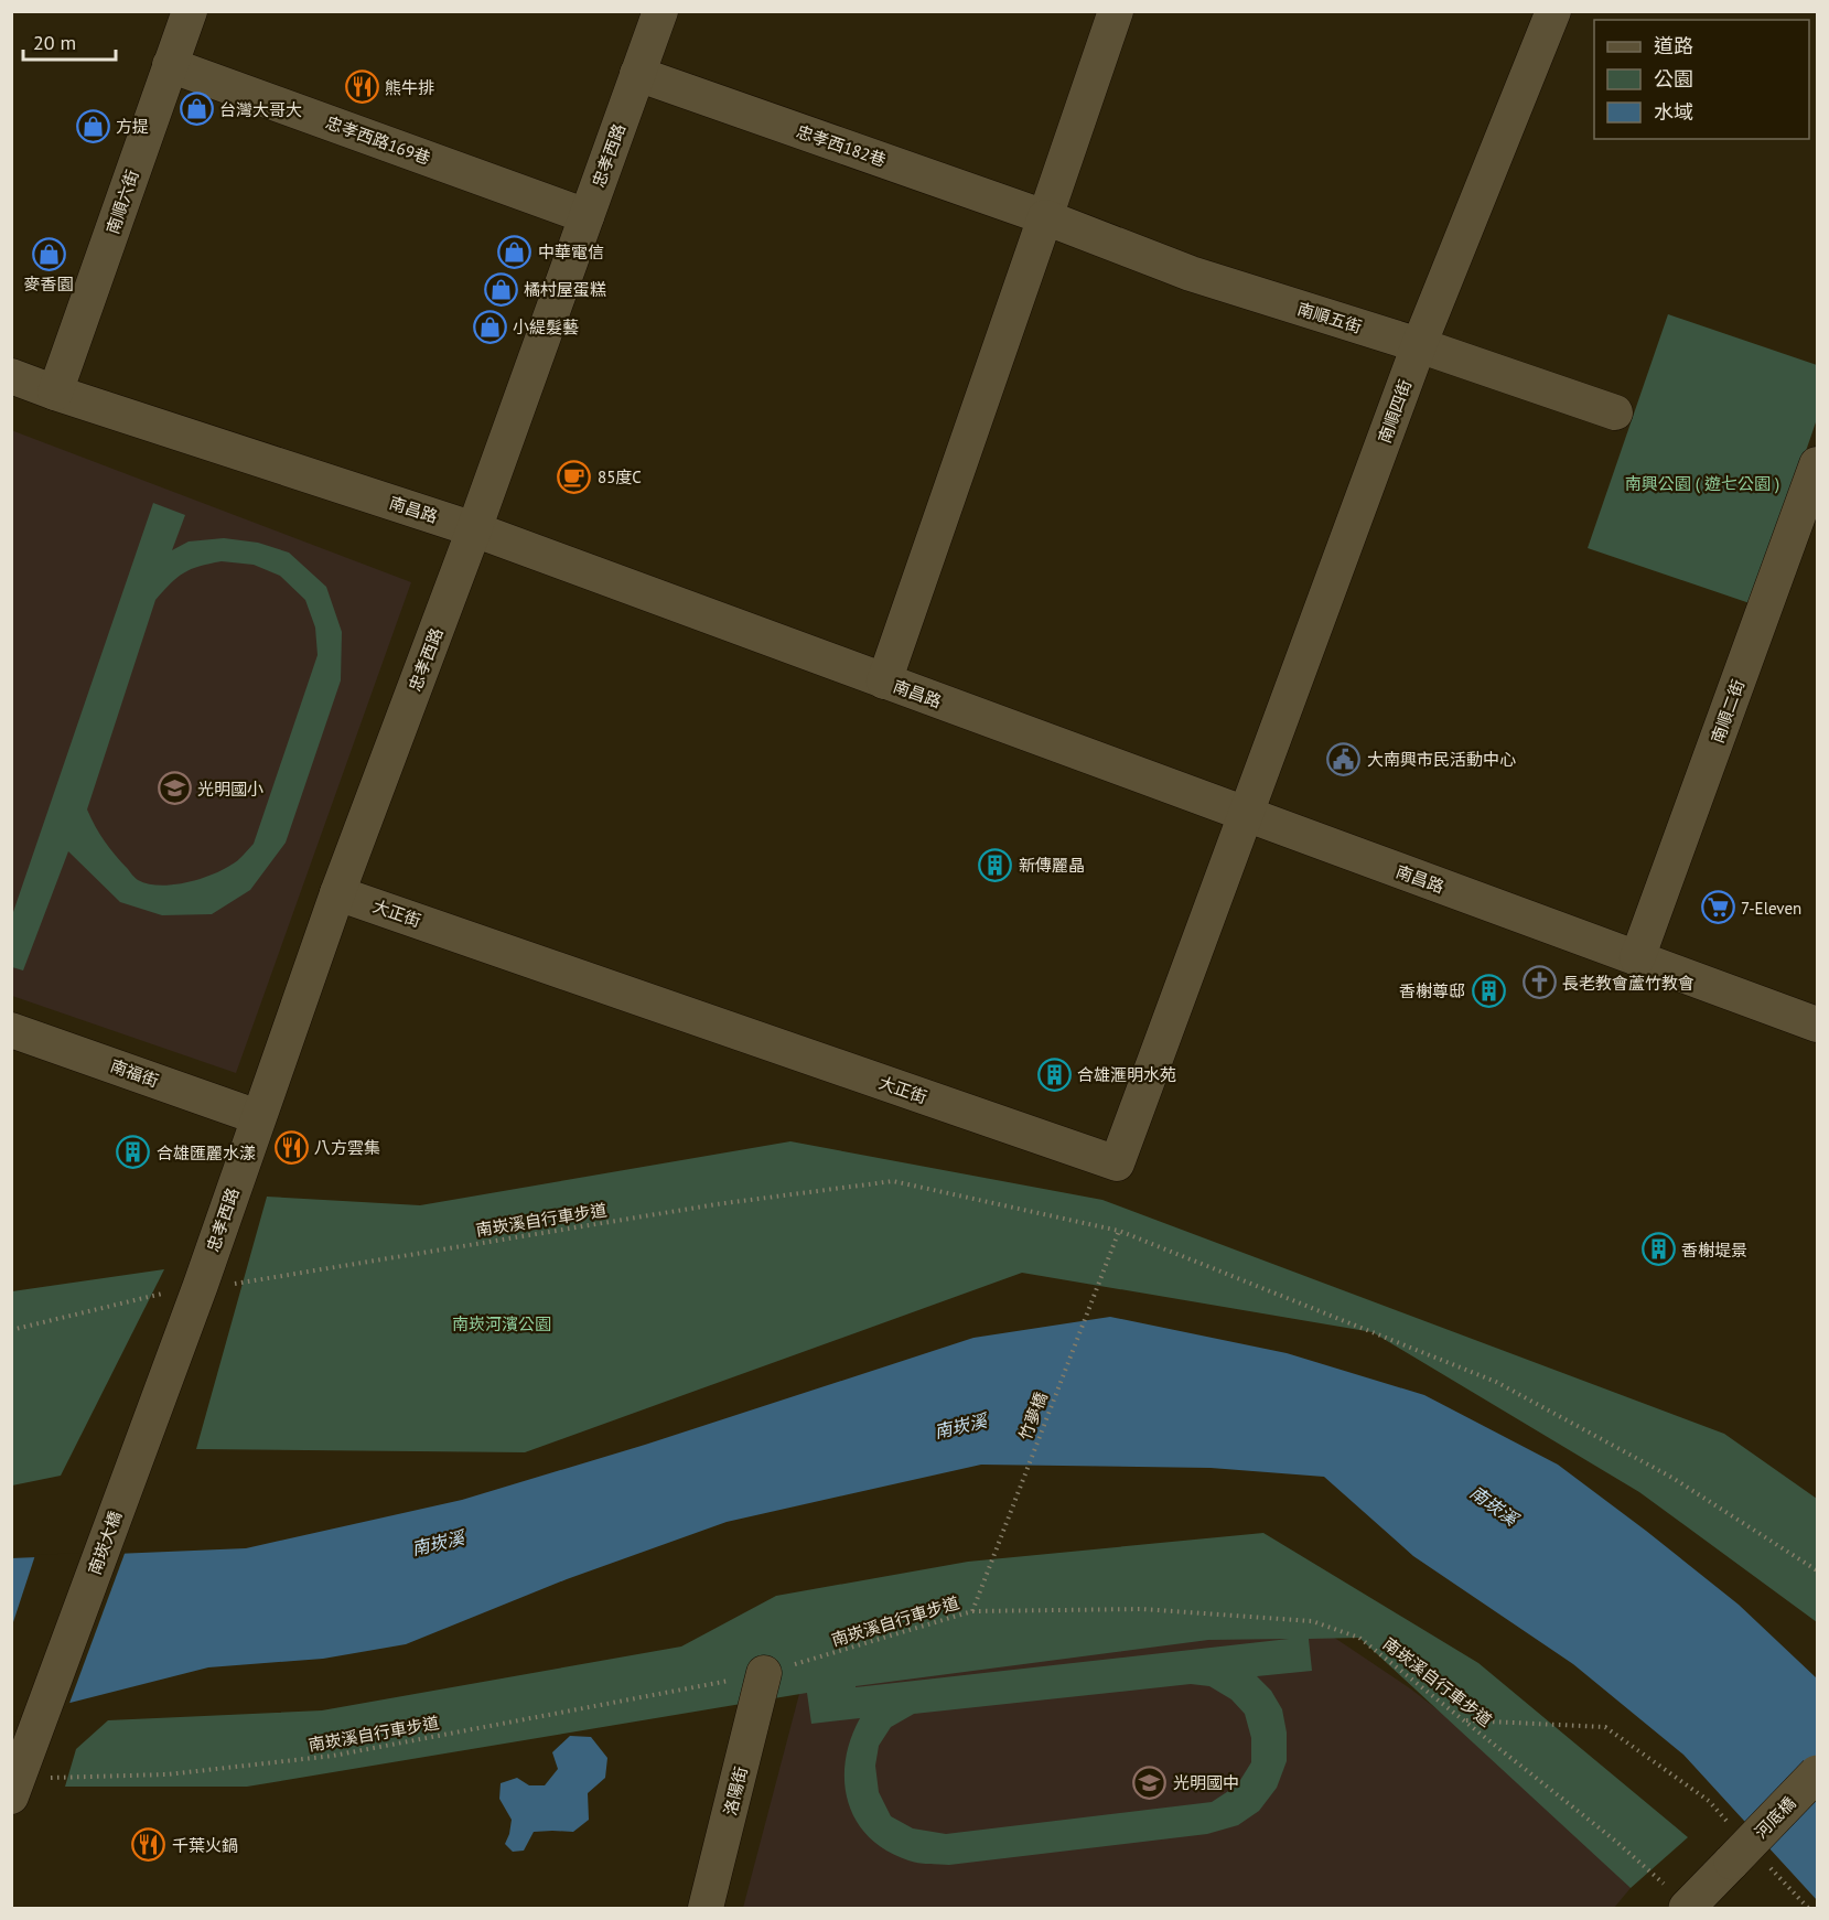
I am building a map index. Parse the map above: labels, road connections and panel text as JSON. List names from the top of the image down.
{
  "streets": {
    "street": [
      "忠孝西路169巷",
      "忠孝西182巷",
      "忠孝西路",
      "南順六街",
      "南順五街",
      "南順四街",
      "南昌路",
      "南順二街",
      "大正街",
      "南福街",
      "南崁大橋",
      "洛陽街",
      "河底橋"
    ],
    "path": ["南崁溪自行車步道", "竹夢橋"]
  },
  "crossings": [
    ["忠孝西路169巷", "忠孝西路"],
    ["忠孝西路169巷", "南順六街"],
    ["忠孝西182巷", "忠孝西路"],
    ["忠孝西182巷", "南順五街"],
    ["忠孝西路", "南昌路"],
    ["忠孝西路", "大正街"],
    ["忠孝西路", "南福街"],
    ["忠孝西路", "南崁大橋"],
    ["南順六街", "南昌路"],
    ["南順五街", "南順四街"],
    ["南順四街", "南昌路"],
    ["南順四街", "大正街"],
    ["南昌路", "南順二街"],
    ["南昌路", "大正街"],
    ["南崁溪自行車步道", "竹夢橋"],
    ["南崁溪自行車步道", "南崁大橋"],
    ["南崁溪自行車步道", "洛陽街"],
    ["南崁溪自行車步道", "河底橋"]
  ],
  "water": ["南崁溪"],
  "parks": ["南興公園 ( 遊七公園 )", "南崁河濱公園"],
  "places": {
    "restaurant": ["熊牛排", "八方雲集", "千葉火鍋"],
    "shop": [
      "台灣大哥大",
      "方提",
      "中華電信",
      "麥香園",
      "橘村屋蛋糕",
      "小緹髮藝"
    ],
    "cafe": ["85度C"],
    "public building": ["大南興市民活動中心"],
    "school or university": ["光明國小", "光明國中"],
    "building": [
      "新傳麗晶",
      "香榭尊邸",
      "合雄滙明水苑",
      "合雄匯麗水漾",
      "香榭堤景"
    ],
    "supermarket": ["7-Eleven"],
    "church": ["長老教會蘆竹教會"]
  },
  "legend": ["道路", "公園", "水域"],
  "scale_bar": "20 m"
}
